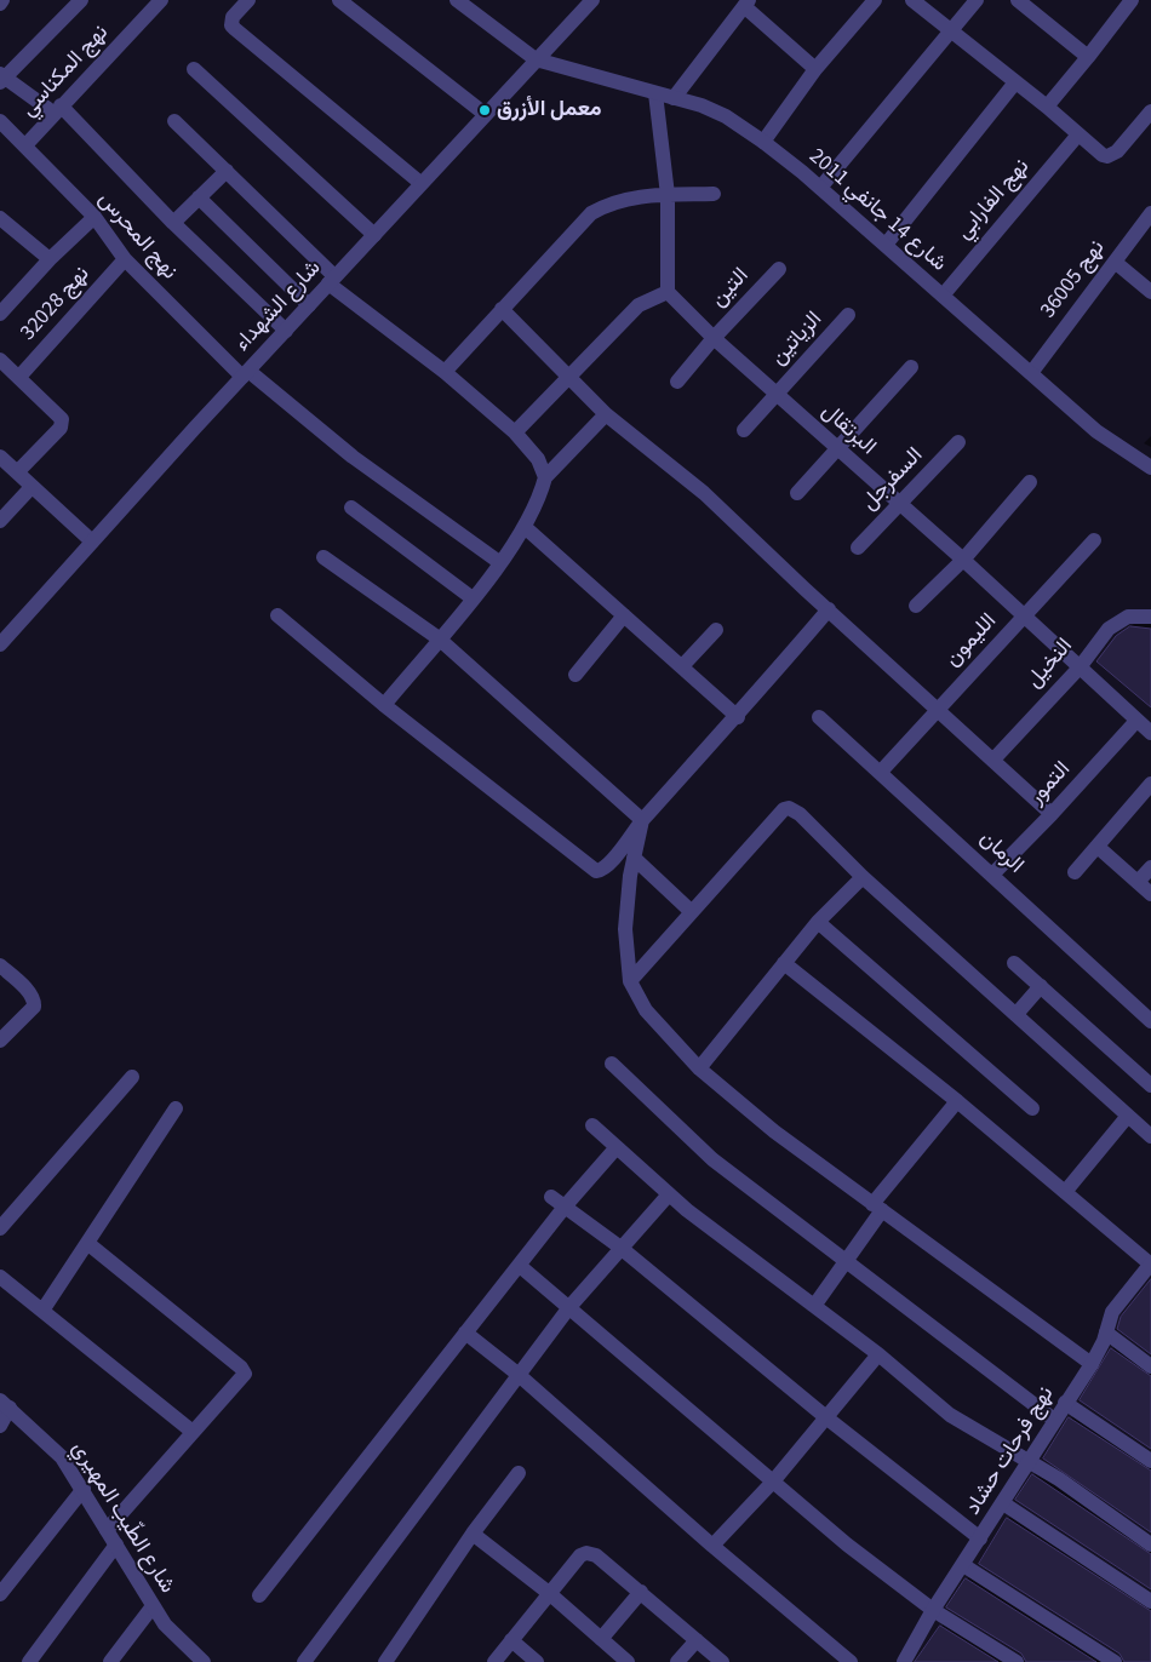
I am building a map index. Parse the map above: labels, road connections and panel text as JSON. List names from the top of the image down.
{
  "streets": {
    "street": [
      "نهج المكناسي",
      "نهج الفارابي",
      "شارع 14 جانفي 2011",
      "نهج المحرس",
      "نهج 36005",
      "التين",
      "نهج 32028",
      "شارع الشهداء",
      "الزياتين",
      "البرتقال",
      "السفرجل",
      "الليمون",
      "النخيل",
      "التمور",
      "الرمان",
      "نهج فرحات حشاد",
      "شارع الطّيب المهيري"
    ]
  },
  "crossings": [
    ["نهج المكناسي", "نهج المحرس"],
    ["نهج الفارابي", "شارع 14 جانفي 2011"],
    ["شارع 14 جانفي 2011", "نهج 36005"],
    ["شارع 14 جانفي 2011", "شارع الشهداء"],
    ["نهج المحرس", "نهج 32028"],
    ["نهج المحرس", "شارع الشهداء"],
    ["التين", "البرتقال"],
    ["الزياتين", "البرتقال"],
    ["البرتقال", "السفرجل"],
    ["البرتقال", "الليمون"],
    ["البرتقال", "النخيل"],
    ["البرتقال", "التمور"],
    ["الليمون", "الرمان"],
    ["التمور", "الرمان"]
  ],
  "places": ["معمل الأزرق"]
}
